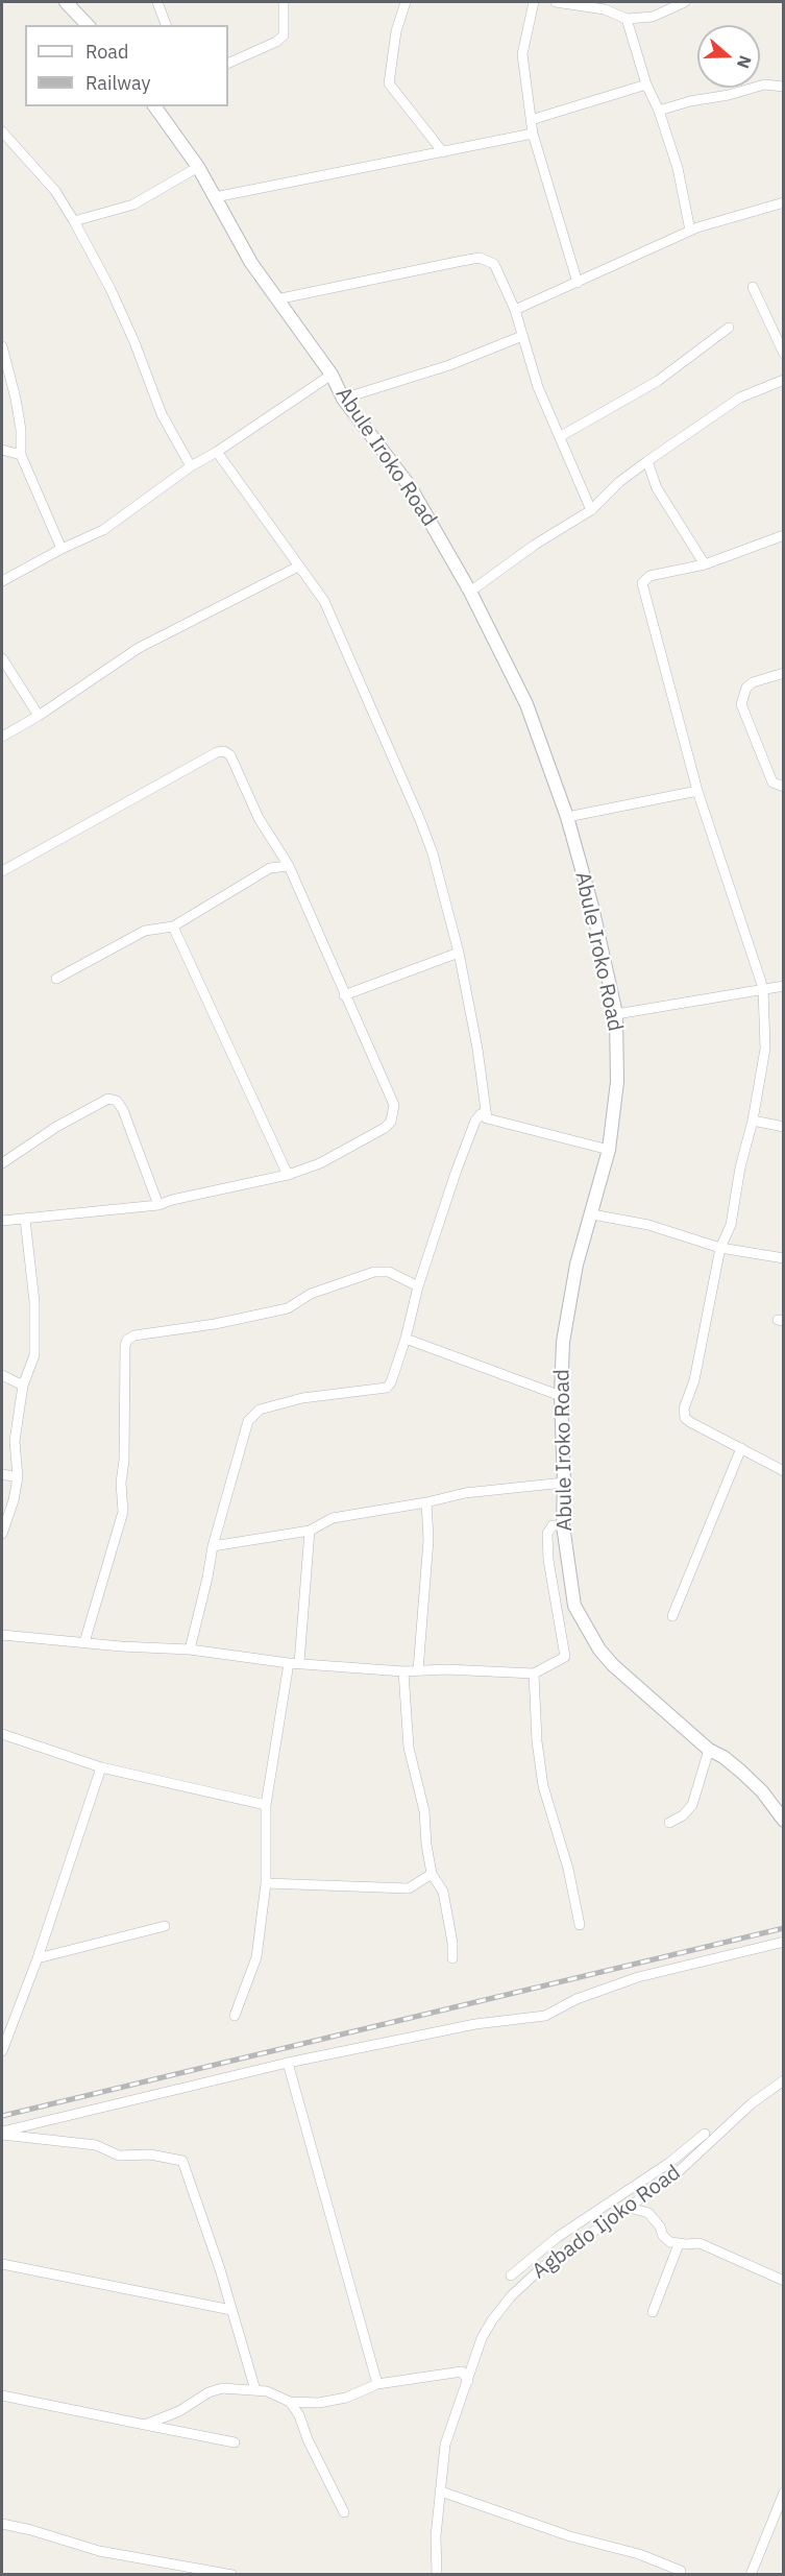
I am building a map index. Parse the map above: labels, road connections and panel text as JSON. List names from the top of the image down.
{
  "streets": {
    "street": ["Abule Iroko Road", "Agbado Ijoko Road"]
  },
  "legend": ["Road", "Railway"],
  "north": "right"
}
